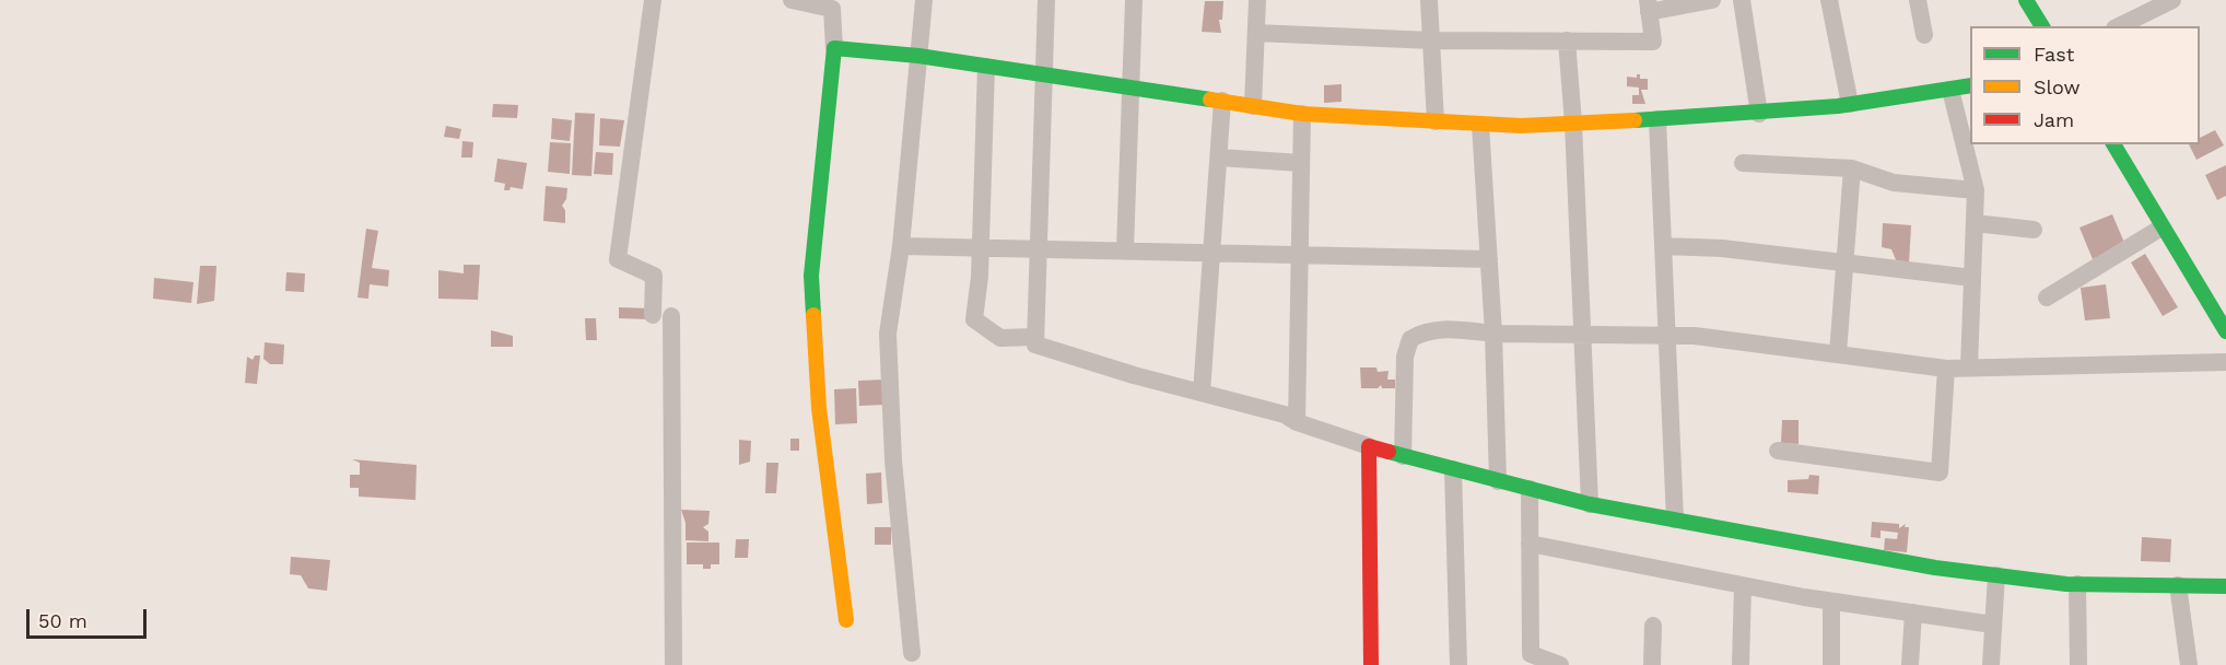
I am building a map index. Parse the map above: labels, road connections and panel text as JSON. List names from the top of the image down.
{
  "legend": ["Fast", "Slow", "Jam"],
  "scale_bar": "50 m"
}
